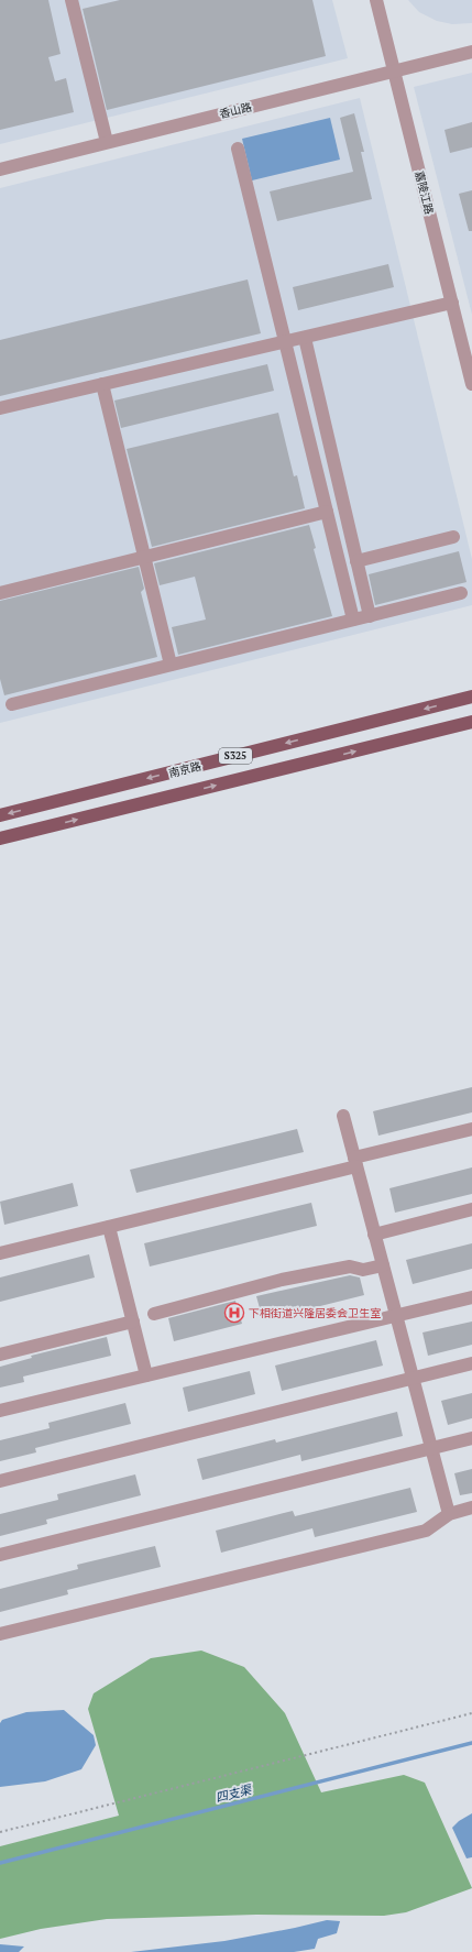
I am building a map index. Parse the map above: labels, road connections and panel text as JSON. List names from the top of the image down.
{
  "streets": {
    "main road": ["S325", "南京路"],
    "street": ["香山路", "嘉陵江路"]
  },
  "crossings": [
    ["香山路", "嘉陵江路"]
  ],
  "water": ["四支渠"],
  "places": {
    "hospital": ["下相街道兴隆居委会卫生室"]
  }
}
